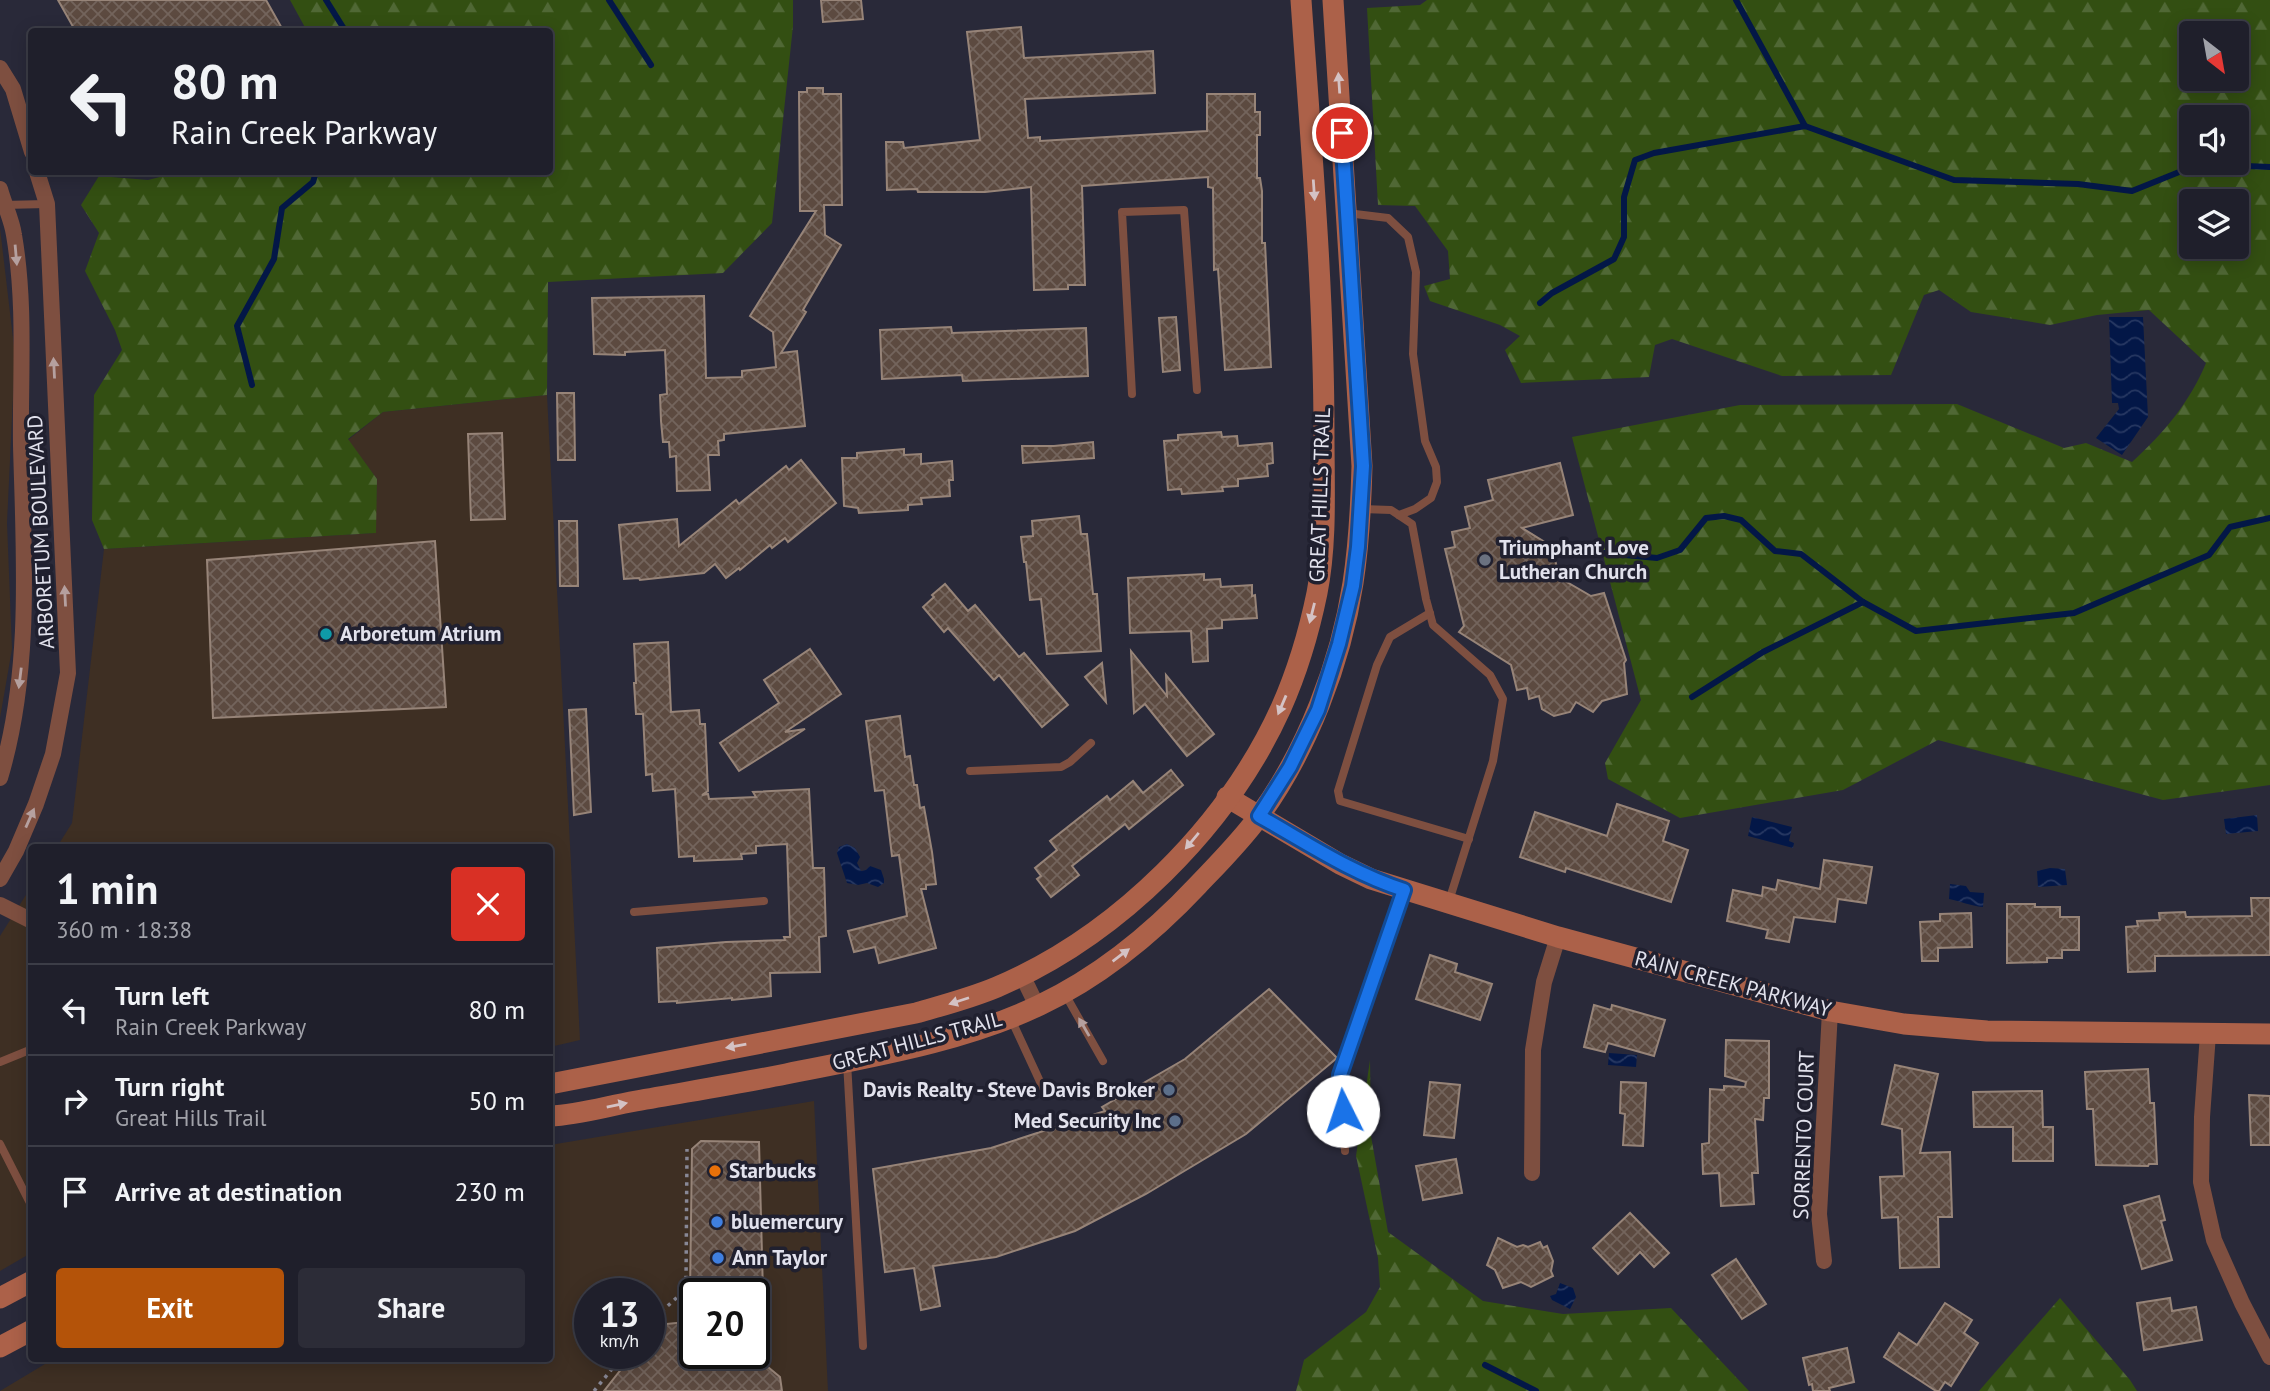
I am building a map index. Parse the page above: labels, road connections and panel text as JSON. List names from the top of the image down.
{
  "streets": {
    "street": [
      "GREAT HILLS TRAIL",
      "ARBORETUM BOULEVARD",
      "RAIN CREEK PARKWAY",
      "SORRENTO COURT"
    ]
  },
  "crossings": [
    ["GREAT HILLS TRAIL", "RAIN CREEK PARKWAY"],
    ["RAIN CREEK PARKWAY", "SORRENTO COURT"]
  ],
  "places": [
    "Triumphant Love Lutheran Church",
    "Arboretum Atrium",
    "Davis Realty - Steve Davis Broker",
    "Med Security Inc",
    "Starbucks",
    "bluemercury",
    "Ann Taylor"
  ],
  "north": "bottom right",
  "page": {
    "turn": ["80 m", "Rain Creek Parkway"],
    "heading": ["1 min", "360 m · 18:38"],
    "list": [
      {
        "name": "Turn left",
        "note": "Rain Creek Parkway",
        "value": "80 m"
      },
      {
        "name": "Turn right",
        "note": "Great Hills Trail",
        "value": "50 m"
      },
      {
        "name": "Arrive at destination",
        "value": "230 m"
      }
    ],
    "buttons": ["Exit", "Share"],
    "speed": "13 km/h",
    "limit": "20"
  }
}
